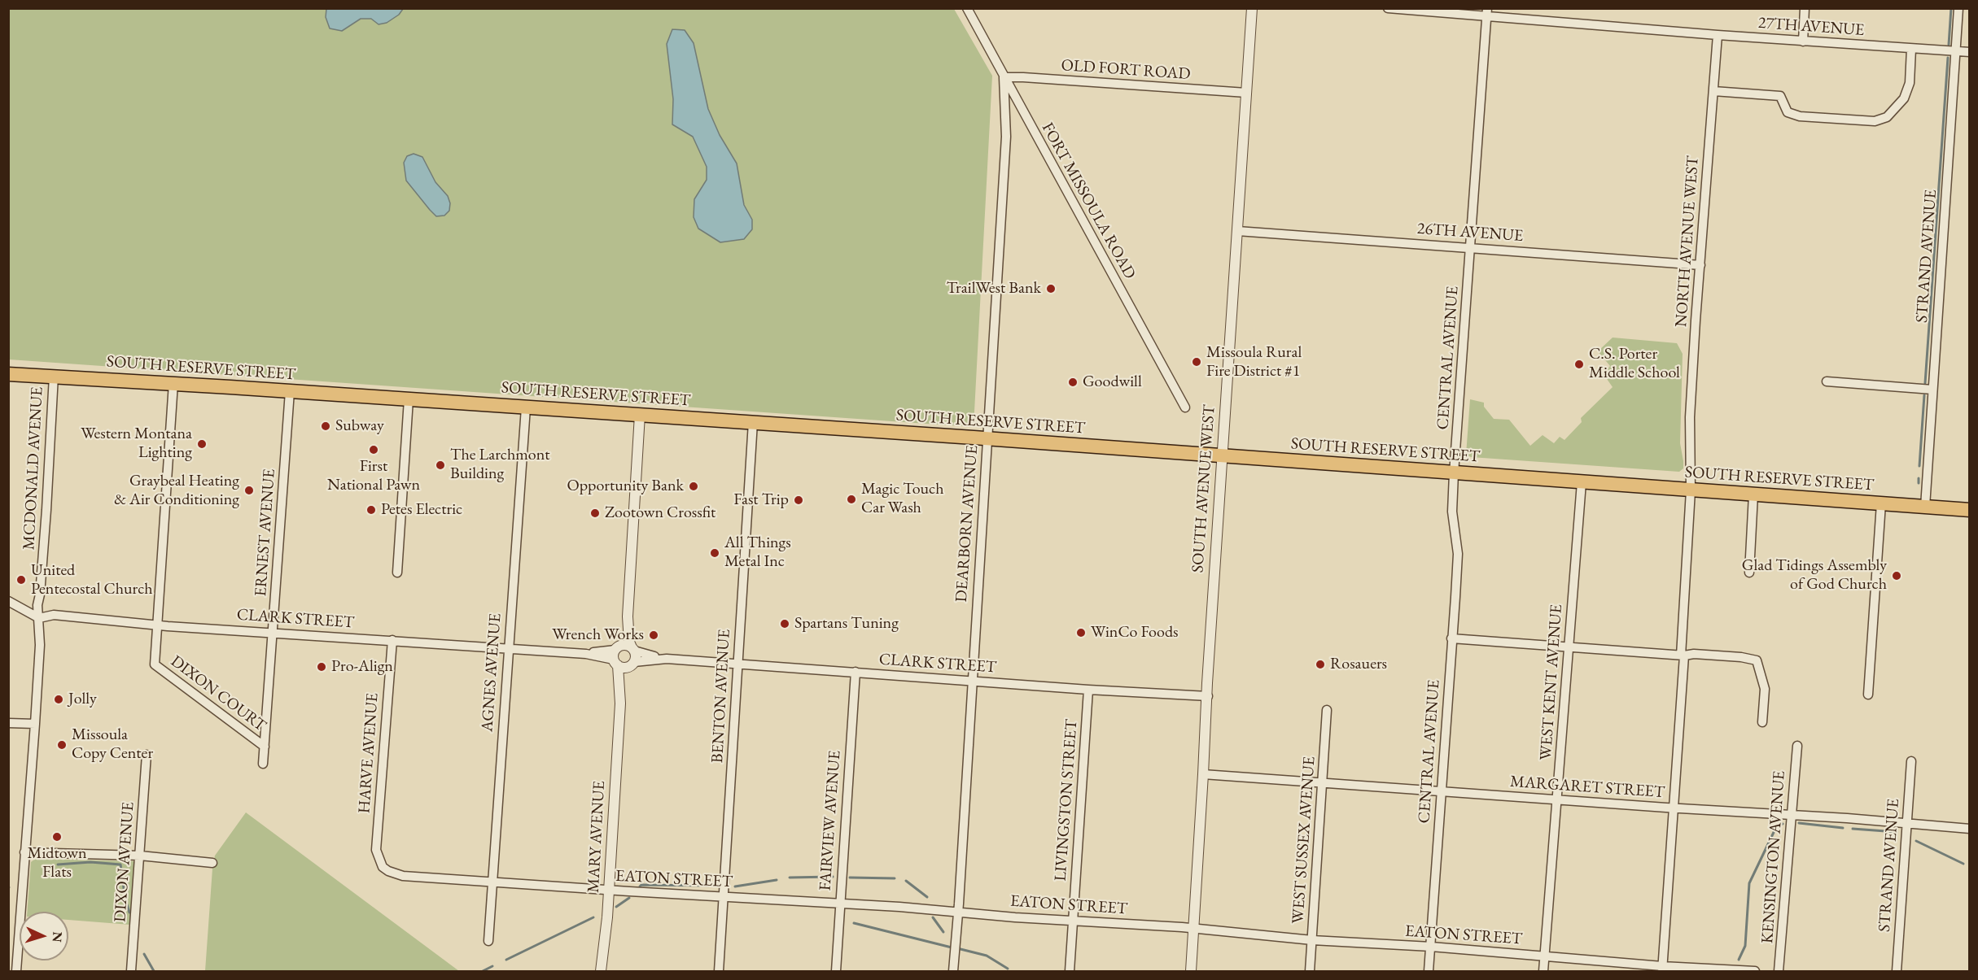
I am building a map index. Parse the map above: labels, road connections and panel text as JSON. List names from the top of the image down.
{
  "streets": {
    "highway": ["SOUTH RESERVE STREET"],
    "street": [
      "27TH AVENUE",
      "OLD FORT ROAD",
      "FORT MISSOULA ROAD",
      "26TH AVENUE",
      "NORTH AVENUE WEST",
      "STRAND AVENUE",
      "CENTRAL AVENUE",
      "MCDONALD AVENUE",
      "SOUTH AVENUE WEST",
      "DEARBORN AVENUE",
      "ERNEST AVENUE",
      "CLARK STREET",
      "AGNES AVENUE",
      "WEST KENT AVENUE",
      "DIXON COURT",
      "BENTON AVENUE",
      "HARVE AVENUE",
      "MARGARET STREET",
      "LIVINGSTON STREET",
      "FAIRVIEW AVENUE",
      "MARY AVENUE",
      "WEST SUSSEX AVENUE",
      "KENSINGTON AVENUE",
      "DIXON AVENUE",
      "EATON STREET"
    ]
  },
  "crossings": [
    ["27TH AVENUE", "NORTH AVENUE WEST"],
    ["27TH AVENUE", "STRAND AVENUE"],
    ["27TH AVENUE", "CENTRAL AVENUE"],
    ["OLD FORT ROAD", "FORT MISSOULA ROAD"],
    ["OLD FORT ROAD", "SOUTH AVENUE WEST"],
    ["OLD FORT ROAD", "DEARBORN AVENUE"],
    ["FORT MISSOULA ROAD", "DEARBORN AVENUE"],
    ["26TH AVENUE", "NORTH AVENUE WEST"],
    ["26TH AVENUE", "CENTRAL AVENUE"],
    ["26TH AVENUE", "SOUTH AVENUE WEST"],
    ["NORTH AVENUE WEST", "SOUTH RESERVE STREET"],
    ["NORTH AVENUE WEST", "MARGARET STREET"],
    ["NORTH AVENUE WEST", "EATON STREET"],
    ["STRAND AVENUE", "SOUTH RESERVE STREET"],
    ["STRAND AVENUE", "MARGARET STREET"],
    ["CENTRAL AVENUE", "SOUTH RESERVE STREET"],
    ["CENTRAL AVENUE", "MARGARET STREET"],
    ["CENTRAL AVENUE", "EATON STREET"],
    ["SOUTH RESERVE STREET", "MCDONALD AVENUE"],
    ["SOUTH RESERVE STREET", "SOUTH AVENUE WEST"],
    ["SOUTH RESERVE STREET", "DEARBORN AVENUE"],
    ["SOUTH RESERVE STREET", "ERNEST AVENUE"],
    ["SOUTH RESERVE STREET", "AGNES AVENUE"],
    ["SOUTH RESERVE STREET", "WEST KENT AVENUE"],
    ["SOUTH RESERVE STREET", "BENTON AVENUE"],
    ["MCDONALD AVENUE", "CLARK STREET"],
    ["SOUTH AVENUE WEST", "CLARK STREET"],
    ["SOUTH AVENUE WEST", "MARGARET STREET"],
    ["SOUTH AVENUE WEST", "EATON STREET"],
    ["DEARBORN AVENUE", "CLARK STREET"],
    ["DEARBORN AVENUE", "EATON STREET"],
    ["ERNEST AVENUE", "CLARK STREET"],
    ["ERNEST AVENUE", "DIXON COURT"],
    ["CLARK STREET", "AGNES AVENUE"],
    ["CLARK STREET", "DIXON COURT"],
    ["CLARK STREET", "BENTON AVENUE"],
    ["CLARK STREET", "HARVE AVENUE"],
    ["CLARK STREET", "LIVINGSTON STREET"],
    ["CLARK STREET", "FAIRVIEW AVENUE"],
    ["CLARK STREET", "MARY AVENUE"],
    ["AGNES AVENUE", "EATON STREET"],
    ["WEST KENT AVENUE", "MARGARET STREET"],
    ["WEST KENT AVENUE", "EATON STREET"],
    ["BENTON AVENUE", "EATON STREET"],
    ["HARVE AVENUE", "EATON STREET"],
    ["MARGARET STREET", "WEST SUSSEX AVENUE"],
    ["MARGARET STREET", "KENSINGTON AVENUE"],
    ["LIVINGSTON STREET", "EATON STREET"],
    ["FAIRVIEW AVENUE", "EATON STREET"],
    ["MARY AVENUE", "EATON STREET"],
    ["WEST SUSSEX AVENUE", "EATON STREET"]
  ],
  "places": [
    "TrailWest Bank",
    "Missoula Rural Fire District #1",
    "C.S. Porter Middle School",
    "Goodwill",
    "Subway",
    "Western Montana Lighting",
    "First National Pawn",
    "The Larchmont Building",
    "Opportunity Bank",
    "Graybeal Heating & Air Conditioning",
    "Magic Touch Car Wash",
    "Fast Trip",
    "Petes Electric",
    "Zootown Crossfit",
    "All Things Metal Inc",
    "Glad Tidings Assembly of God Church",
    "United Pentecostal Church",
    "Spartans Tuning",
    "WinCo Foods",
    "Wrench Works",
    "Rosauers",
    "Pro-Align",
    "Jolly",
    "Missoula Copy Center",
    "Midtown Flats"
  ],
  "north": "right"
}
